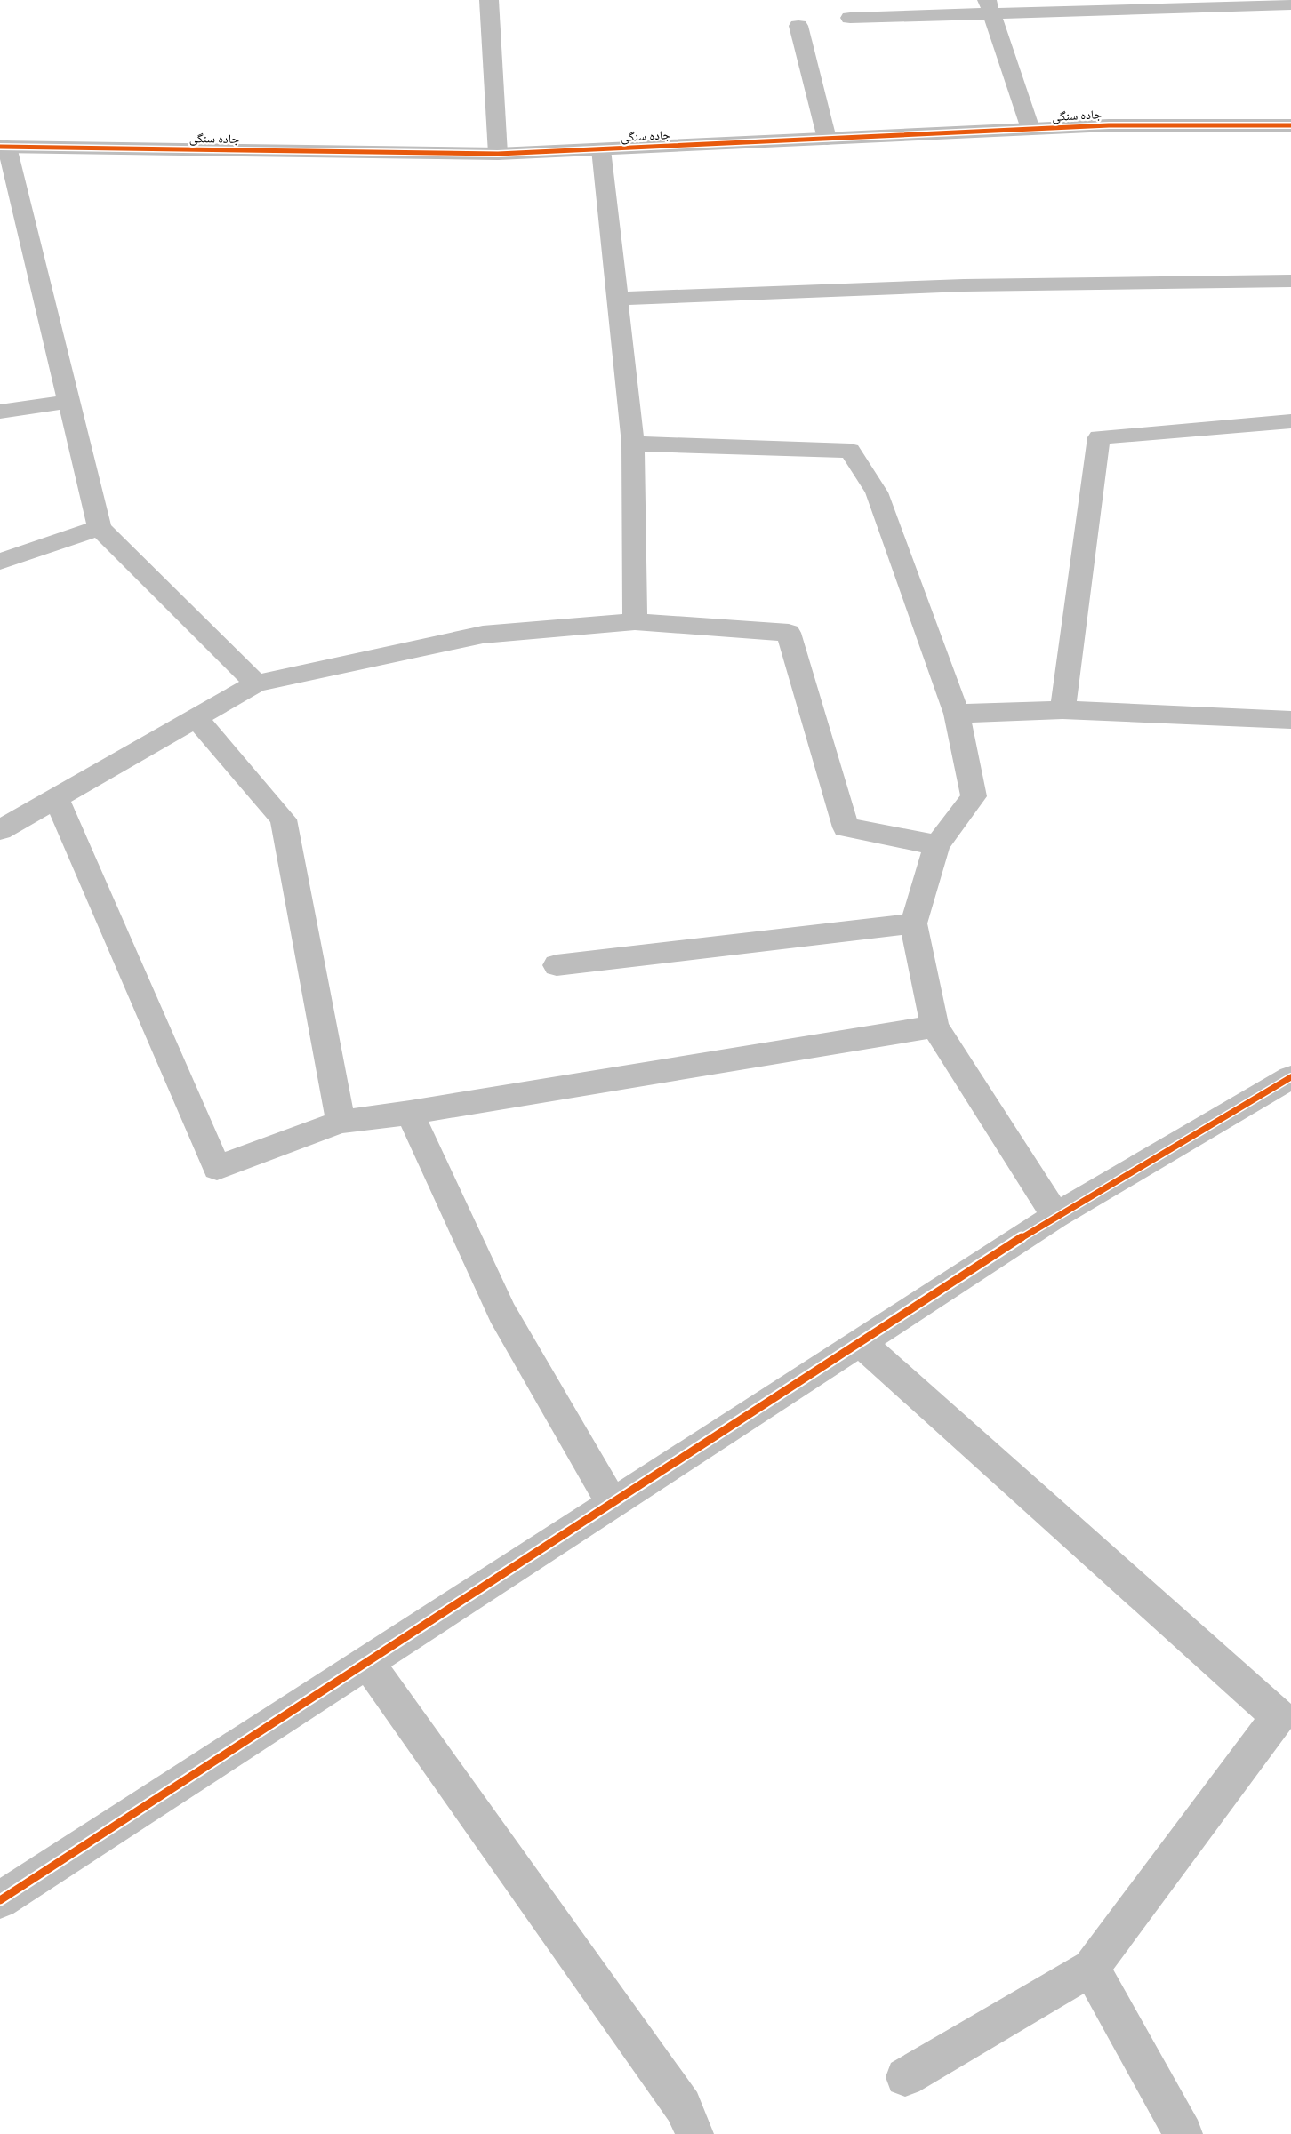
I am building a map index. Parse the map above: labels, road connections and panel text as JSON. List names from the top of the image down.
{
  "streets": {
    "street": ["جاده سنگی"]
  }
}
